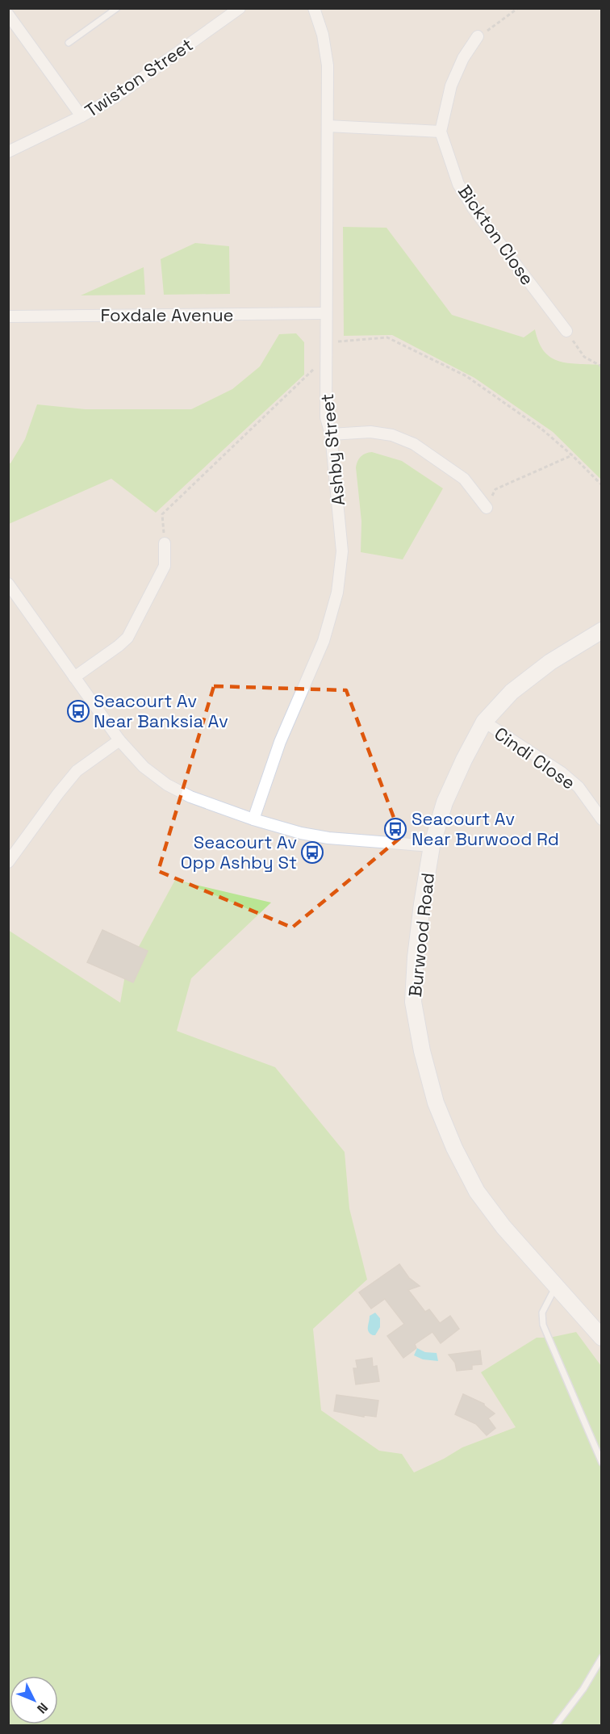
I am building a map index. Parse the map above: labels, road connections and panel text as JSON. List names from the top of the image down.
{
  "streets": {
    "main road": ["Burwood Road"],
    "street": [
      "Twiston Street",
      "Bickton Close",
      "Foxdale Avenue",
      "Ashby Street",
      "Cindi Close"
    ]
  },
  "crossings": [
    ["Foxdale Avenue", "Ashby Street"],
    ["Cindi Close", "Burwood Road"]
  ],
  "places": {
    "bus stop": ["Seacourt Av Near Banksia Av", "Seacourt Av Near Burwood Rd", "Seacourt Av Opp Ashby St"]
  },
  "north": "bottom right"
}
